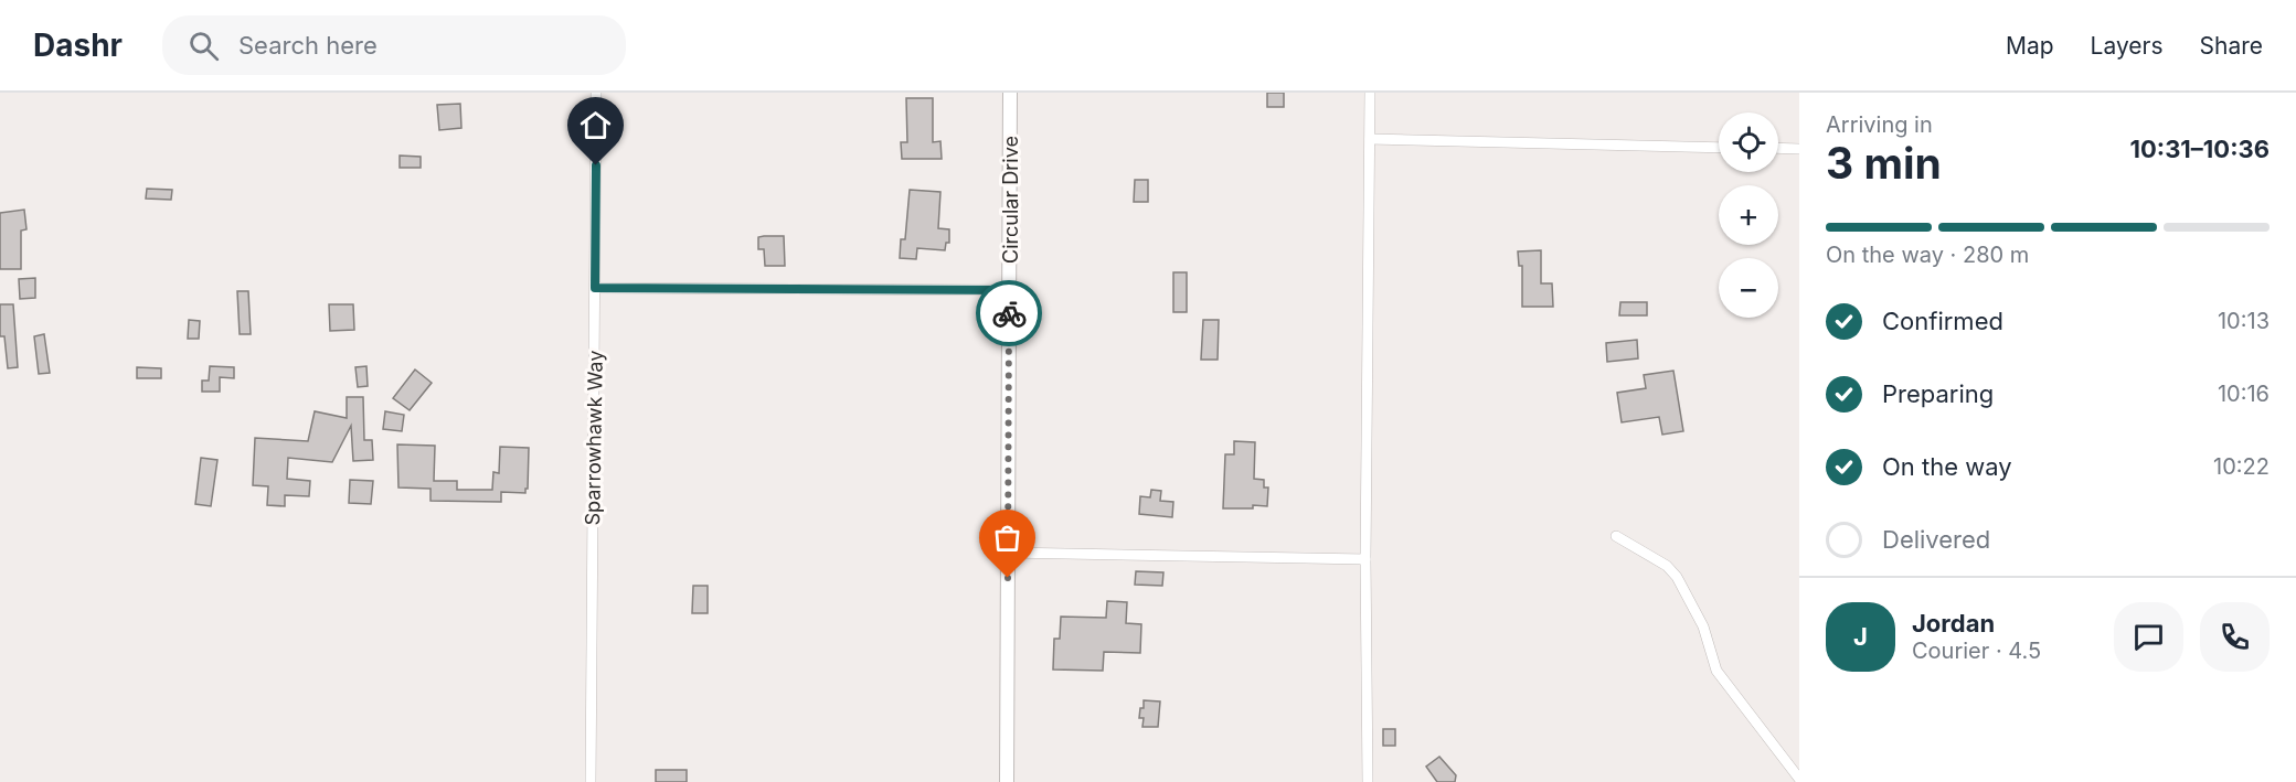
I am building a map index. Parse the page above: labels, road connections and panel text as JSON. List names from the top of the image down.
{
  "streets": {
    "street": ["Circular Drive", "Sparrowhawk Way"]
  },
  "page": {
    "header": "Dashr",
    "search": "Search here",
    "nav": ["Map", "Layers", "Share"],
    "heading": ["3 min", "Arriving in", "10:31–10:36"],
    "panel": ["Jordan", "Courier · 4.5"],
    "map_buttons": ["+", "−"],
    "bar": "On the way · 280 m",
    "list": [
      ["Confirmed", "10:13"],
      ["Preparing", "10:16"],
      ["On the way", "10:22"],
      "Delivered"
    ],
    "round": "J"
  }
}
